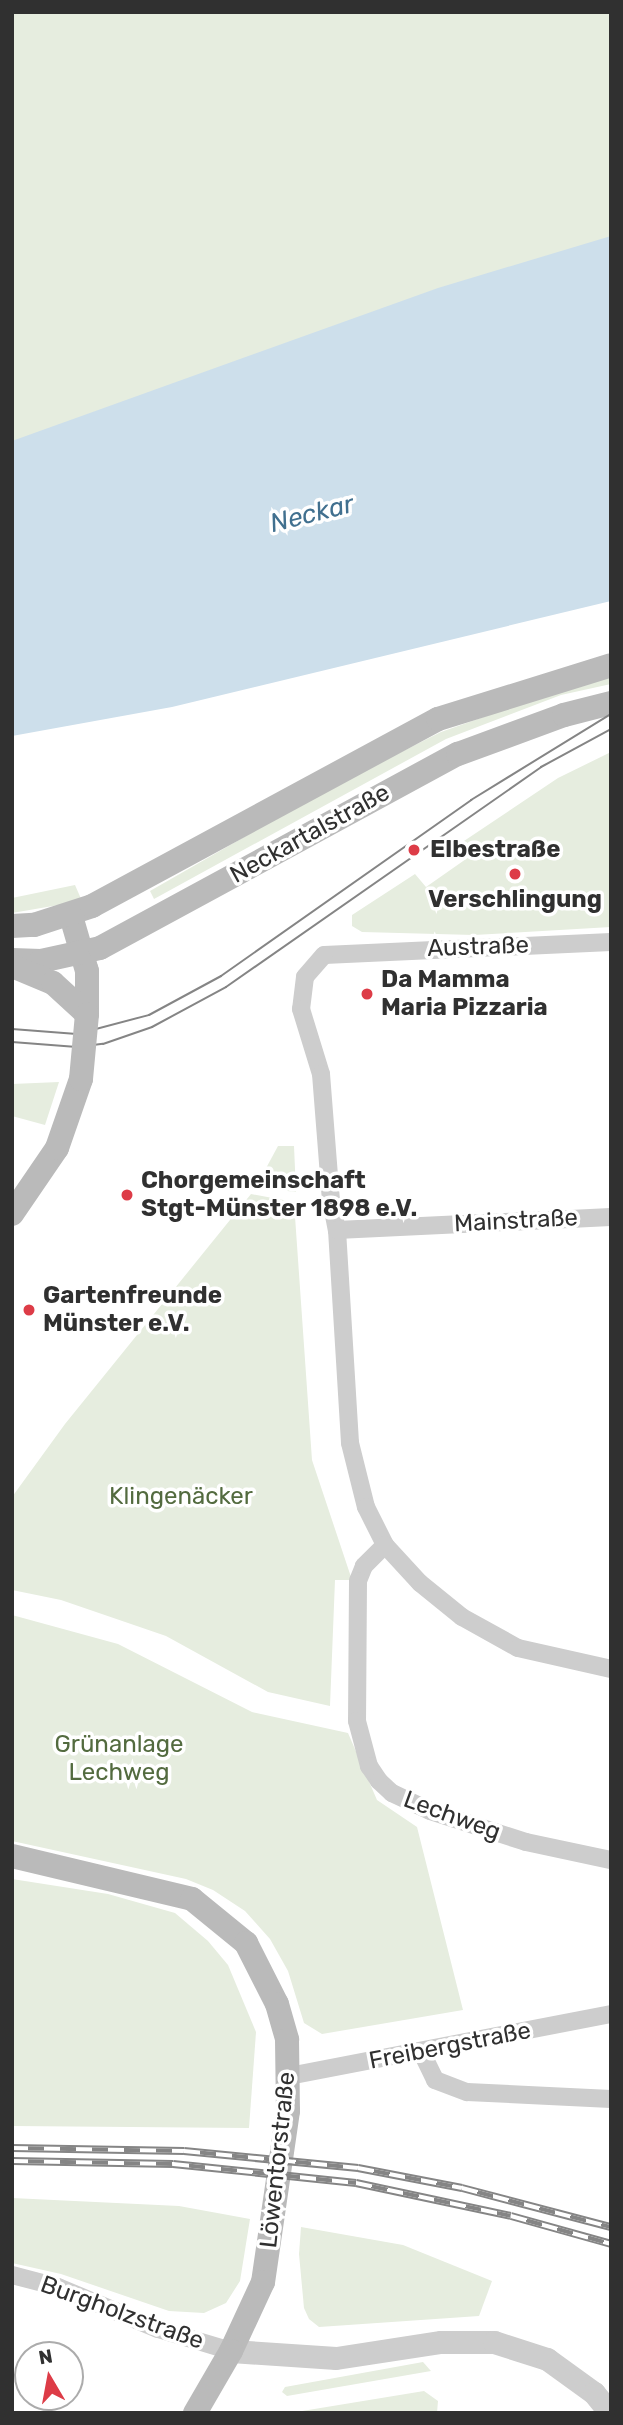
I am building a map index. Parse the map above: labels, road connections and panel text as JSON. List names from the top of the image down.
{
  "streets": {
    "main road": ["Neckartalstraße", "Löwentorstraße"],
    "street": [
      "Austraße",
      "Mainstraße",
      "Lechweg",
      "Freibergstraße",
      "Burgholzstraße"
    ]
  },
  "crossings": [
    ["Austraße", "Mainstraße"],
    ["Freibergstraße", "Löwentorstraße"],
    ["Löwentorstraße", "Burgholzstraße"]
  ],
  "water": ["Neckar"],
  "parks": ["Klingenäcker", "Grünanlage Lechweg"],
  "places": [
    "Elbestraße",
    "Verschlingung",
    "Da Mamma Maria Pizzaria",
    "Chorgemeinschaft Stgt-Münster 1898 e.V.",
    "Gartenfreunde Münster e.V."
  ],
  "north": "top"
}
